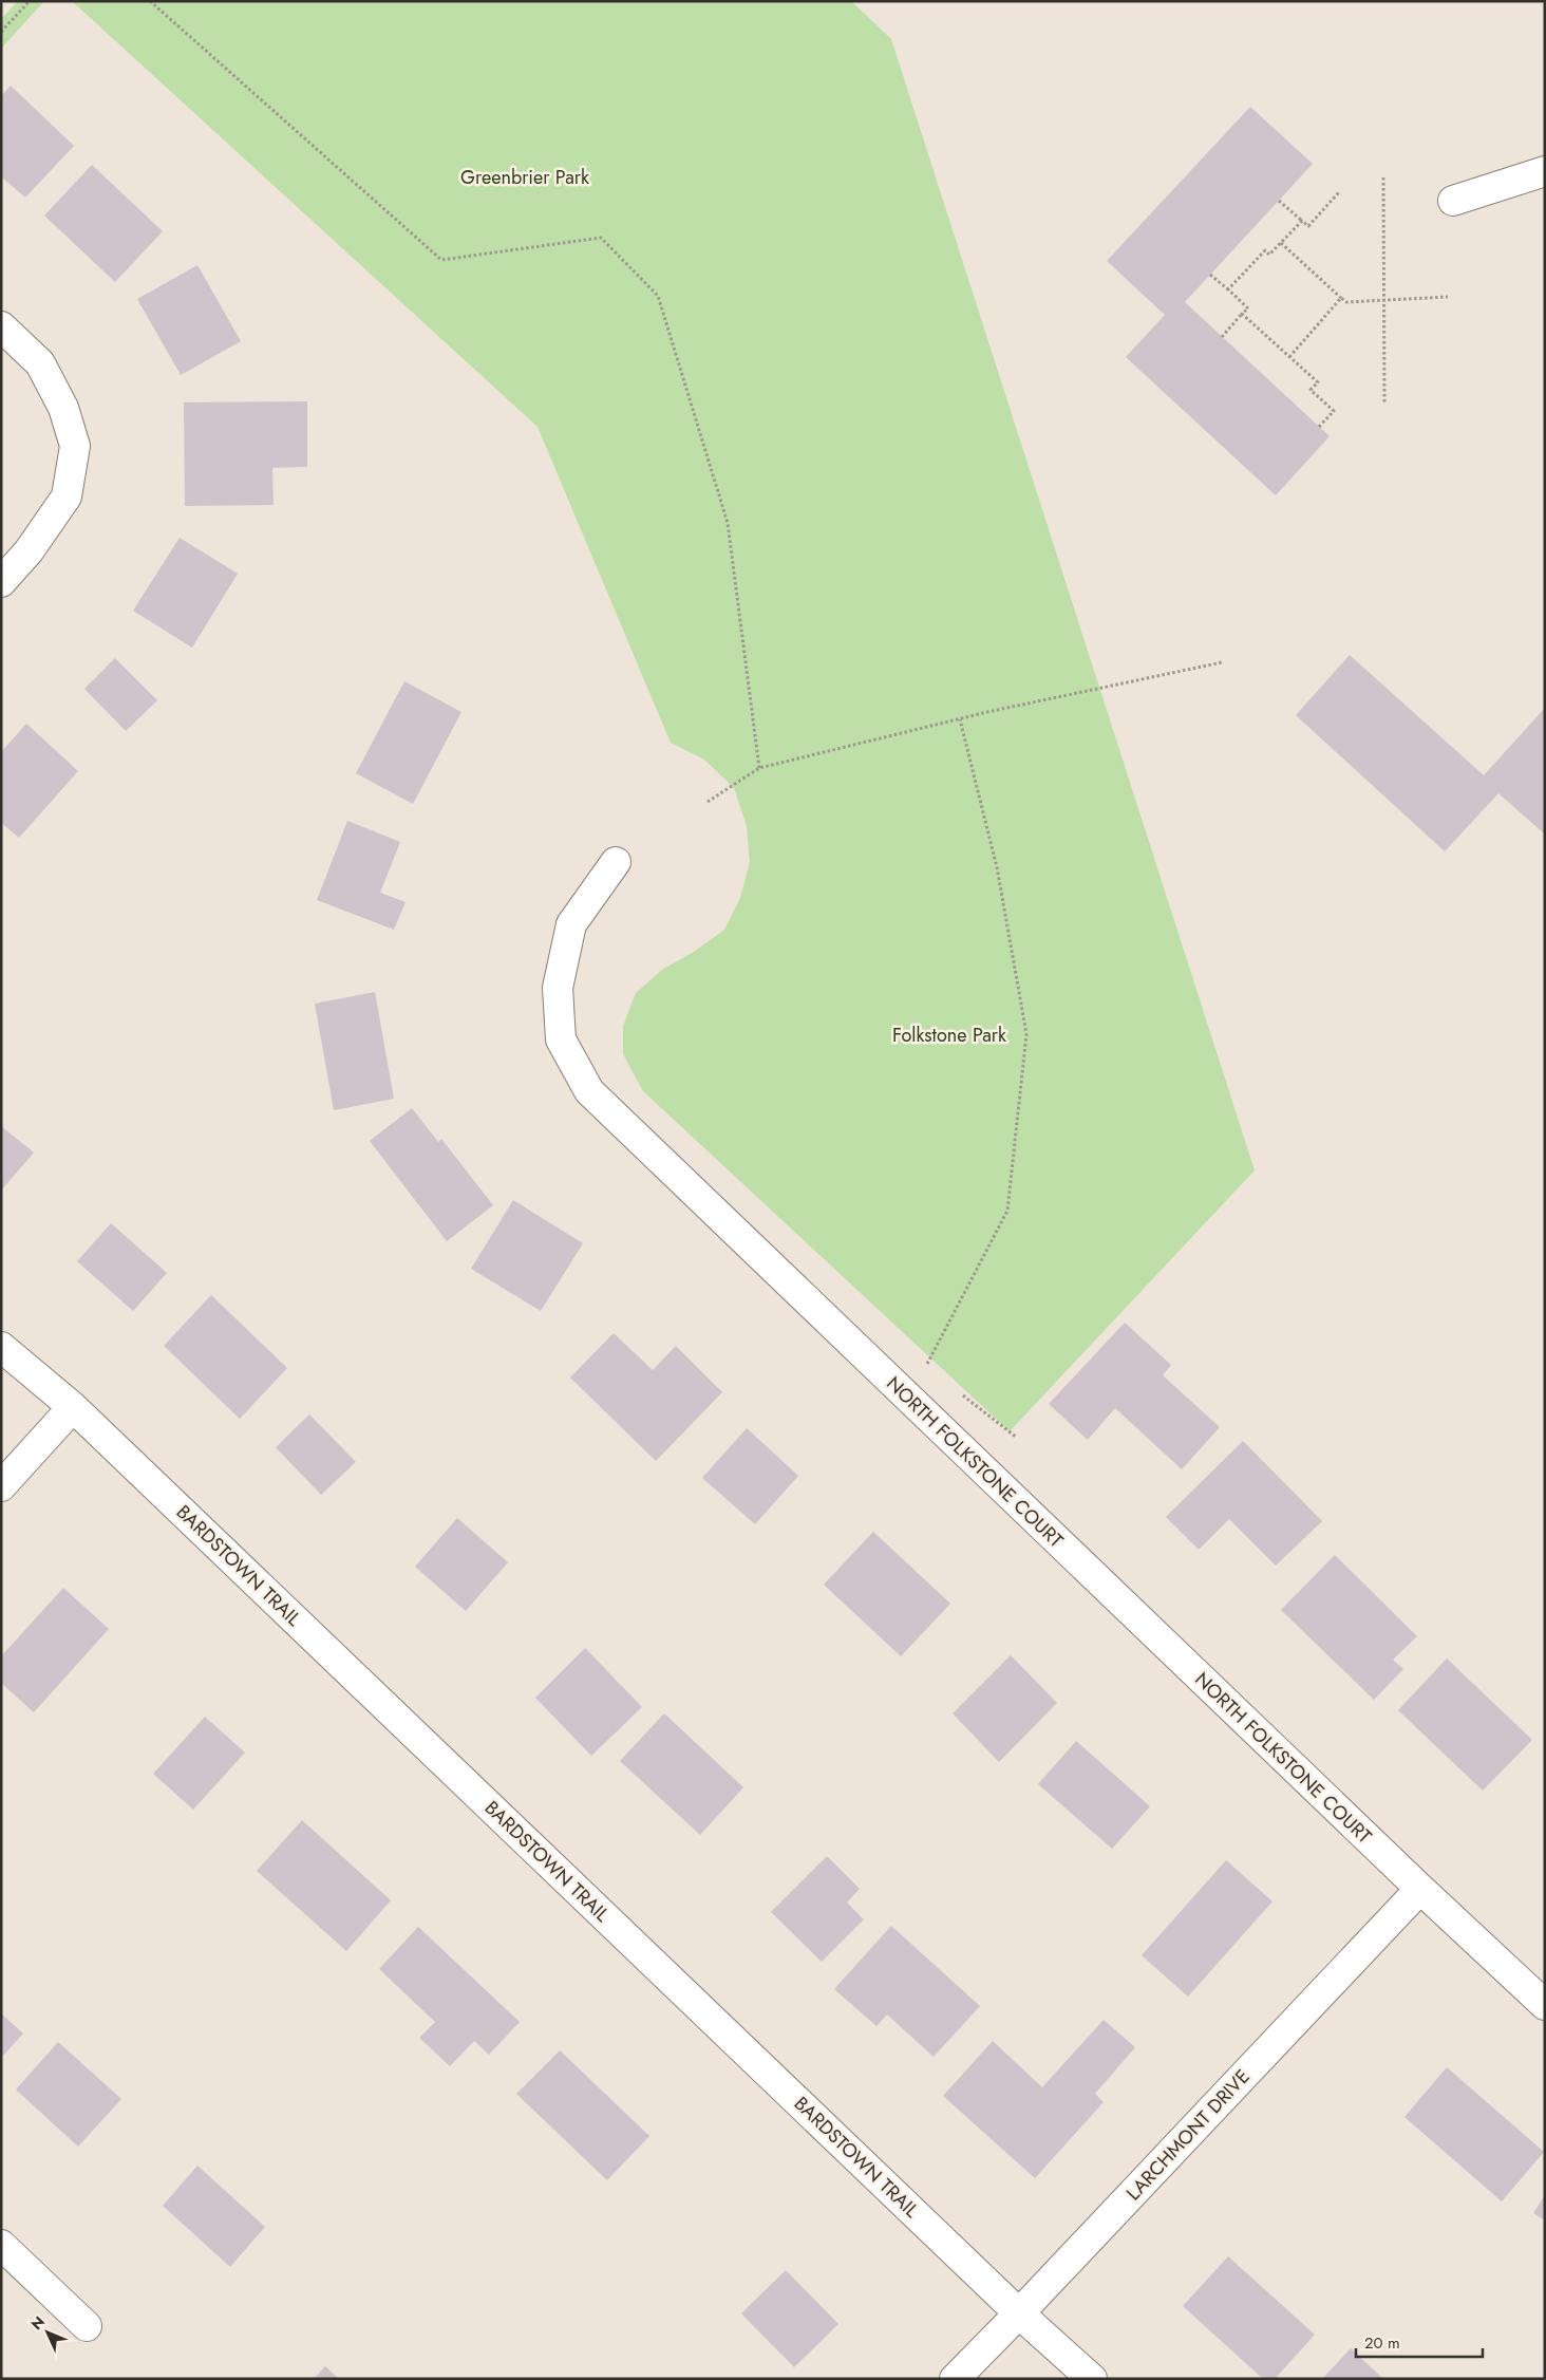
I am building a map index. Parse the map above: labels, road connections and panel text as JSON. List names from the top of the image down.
{
  "streets": {
    "street": ["NORTH FOLKSTONE COURT", "BARDSTOWN TRAIL", "LARCHMONT DRIVE"]
  },
  "crossings": [
    ["NORTH FOLKSTONE COURT", "LARCHMONT DRIVE"],
    ["BARDSTOWN TRAIL", "LARCHMONT DRIVE"]
  ],
  "parks": ["Greenbrier Park", "Folkstone Park"],
  "scale_bar": "20 m",
  "north": "top left"
}
